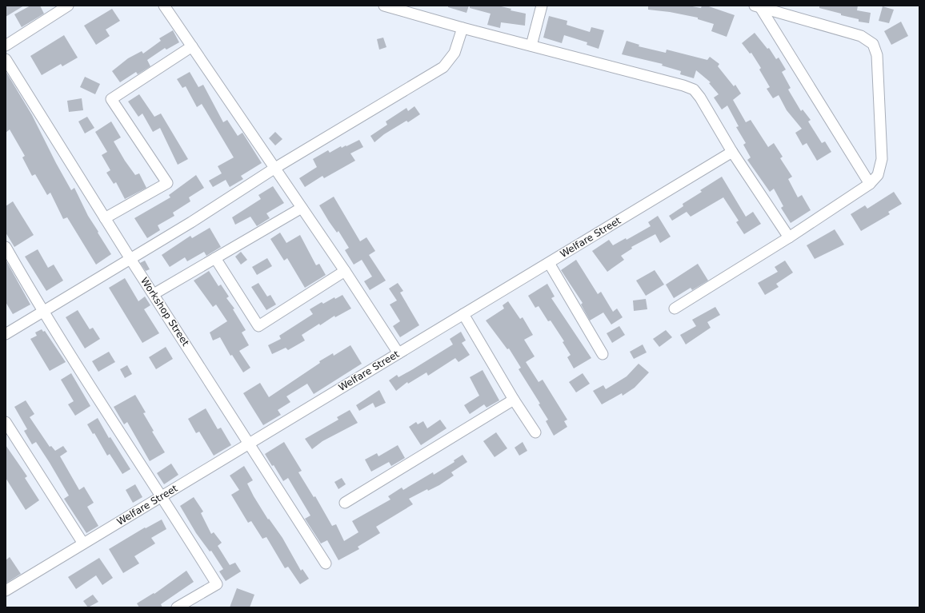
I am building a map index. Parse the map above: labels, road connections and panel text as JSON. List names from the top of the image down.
{
  "streets": {
    "street": ["Welfare Street", "Workshop Street"]
  },
  "crossings": [
    ["Welfare Street", "Workshop Street"]
  ]
}
